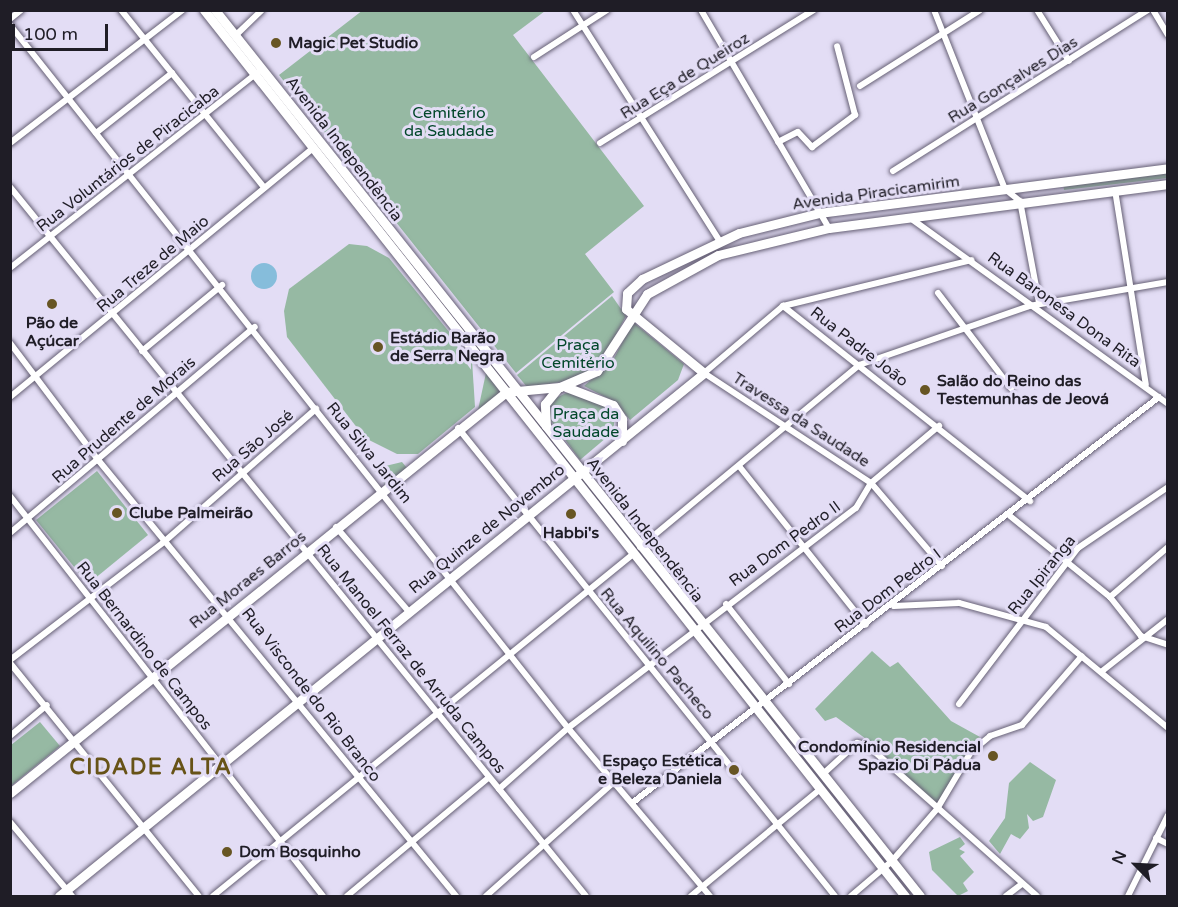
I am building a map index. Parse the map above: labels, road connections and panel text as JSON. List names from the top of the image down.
{
  "streets": {
    "main road": [
      "Avenida Independência",
      "Avenida Piracicamirim",
      "Travessa da Saudade",
      "Rua Quinze de Novembro",
      "Rua Moraes Barros"
    ],
    "street": [
      "Rua Eça de Queiroz",
      "Rua Gonçalves Dias",
      "Rua Voluntários de Piracicaba",
      "Rua Treze de Maio",
      "Rua Baronesa Dona Rita",
      "Rua Padre João",
      "Rua Prudente de Morais",
      "Rua São José",
      "Rua Silva Jardim",
      "Rua Dom Pedro II",
      "Rua Ipiranga",
      "Rua Dom Pedro I",
      "Rua Bernardino de Campos",
      "Rua Aquilino Pacheco",
      "Rua Manoel Ferraz de Arruda Campos",
      "Rua Visconde do Rio Branco"
    ]
  },
  "crossings": [
    ["Avenida Independência", "Rua Voluntários de Piracicaba"],
    ["Avenida Independência", "Avenida Piracicamirim"],
    ["Avenida Independência", "Rua Treze de Maio"],
    ["Avenida Independência", "Rua Quinze de Novembro"],
    ["Avenida Independência", "Rua Dom Pedro II"],
    ["Avenida Independência", "Rua Moraes Barros"],
    ["Avenida Independência", "Rua Dom Pedro I"],
    ["Rua Voluntários de Piracicaba", "Rua Silva Jardim"],
    ["Rua Voluntários de Piracicaba", "Rua Manoel Ferraz de Arruda Campos"],
    ["Avenida Piracicamirim", "Rua Baronesa Dona Rita"],
    ["Avenida Piracicamirim", "Travessa da Saudade"],
    ["Avenida Piracicamirim", "Rua Quinze de Novembro"],
    ["Avenida Piracicamirim", "Rua Moraes Barros"],
    ["Rua Treze de Maio", "Rua Silva Jardim"],
    ["Rua Treze de Maio", "Rua Manoel Ferraz de Arruda Campos"],
    ["Rua Treze de Maio", "Rua Visconde do Rio Branco"],
    ["Rua Baronesa Dona Rita", "Rua Quinze de Novembro"],
    ["Rua Baronesa Dona Rita", "Rua Dom Pedro I"],
    ["Rua Padre João", "Rua Quinze de Novembro"],
    ["Rua Padre João", "Rua Dom Pedro II"],
    ["Rua Padre João", "Rua Dom Pedro I"],
    ["Rua Prudente de Morais", "Rua Silva Jardim"],
    ["Rua Prudente de Morais", "Rua Bernardino de Campos"],
    ["Rua Prudente de Morais", "Rua Manoel Ferraz de Arruda Campos"],
    ["Rua Prudente de Morais", "Rua Visconde do Rio Branco"],
    ["Travessa da Saudade", "Rua Quinze de Novembro"],
    ["Travessa da Saudade", "Rua Dom Pedro II"],
    ["Travessa da Saudade", "Rua Dom Pedro I"],
    ["Rua São José", "Rua Silva Jardim"],
    ["Rua São José", "Rua Bernardino de Campos"],
    ["Rua São José", "Rua Manoel Ferraz de Arruda Campos"],
    ["Rua São José", "Rua Visconde do Rio Branco"],
    ["Rua Silva Jardim", "Rua Quinze de Novembro"],
    ["Rua Silva Jardim", "Rua Dom Pedro II"],
    ["Rua Silva Jardim", "Rua Moraes Barros"],
    ["Rua Silva Jardim", "Rua Dom Pedro I"],
    ["Rua Quinze de Novembro", "Rua Bernardino de Campos"],
    ["Rua Quinze de Novembro", "Rua Aquilino Pacheco"],
    ["Rua Quinze de Novembro", "Rua Manoel Ferraz de Arruda Campos"],
    ["Rua Quinze de Novembro", "Rua Visconde do Rio Branco"],
    ["Rua Dom Pedro II", "Rua Aquilino Pacheco"],
    ["Rua Dom Pedro II", "Rua Manoel Ferraz de Arruda Campos"],
    ["Rua Moraes Barros", "Rua Bernardino de Campos"],
    ["Rua Moraes Barros", "Rua Aquilino Pacheco"],
    ["Rua Moraes Barros", "Rua Manoel Ferraz de Arruda Campos"],
    ["Rua Moraes Barros", "Rua Visconde do Rio Branco"],
    ["Rua Dom Pedro I", "Rua Aquilino Pacheco"]
  ],
  "districts": ["CIDADE ALTA"],
  "parks": ["Cemitério da Saudade", "Praça Cemitério", "Praça da Saudade"],
  "places": [
    "Magic Pet Studio",
    "Pão de Açúcar",
    "Estádio Barão de Serra Negra",
    "Salão do Reino das Testemunhas de Jeová",
    "Clube Palmeirão",
    "Habbi's",
    "Condomínio Residencial Spazio Di Pádua",
    "Espaço Estética e Beleza Daniela",
    "Dom Bosquinho"
  ],
  "scale_bar": "100 m",
  "north": "top left"
}
